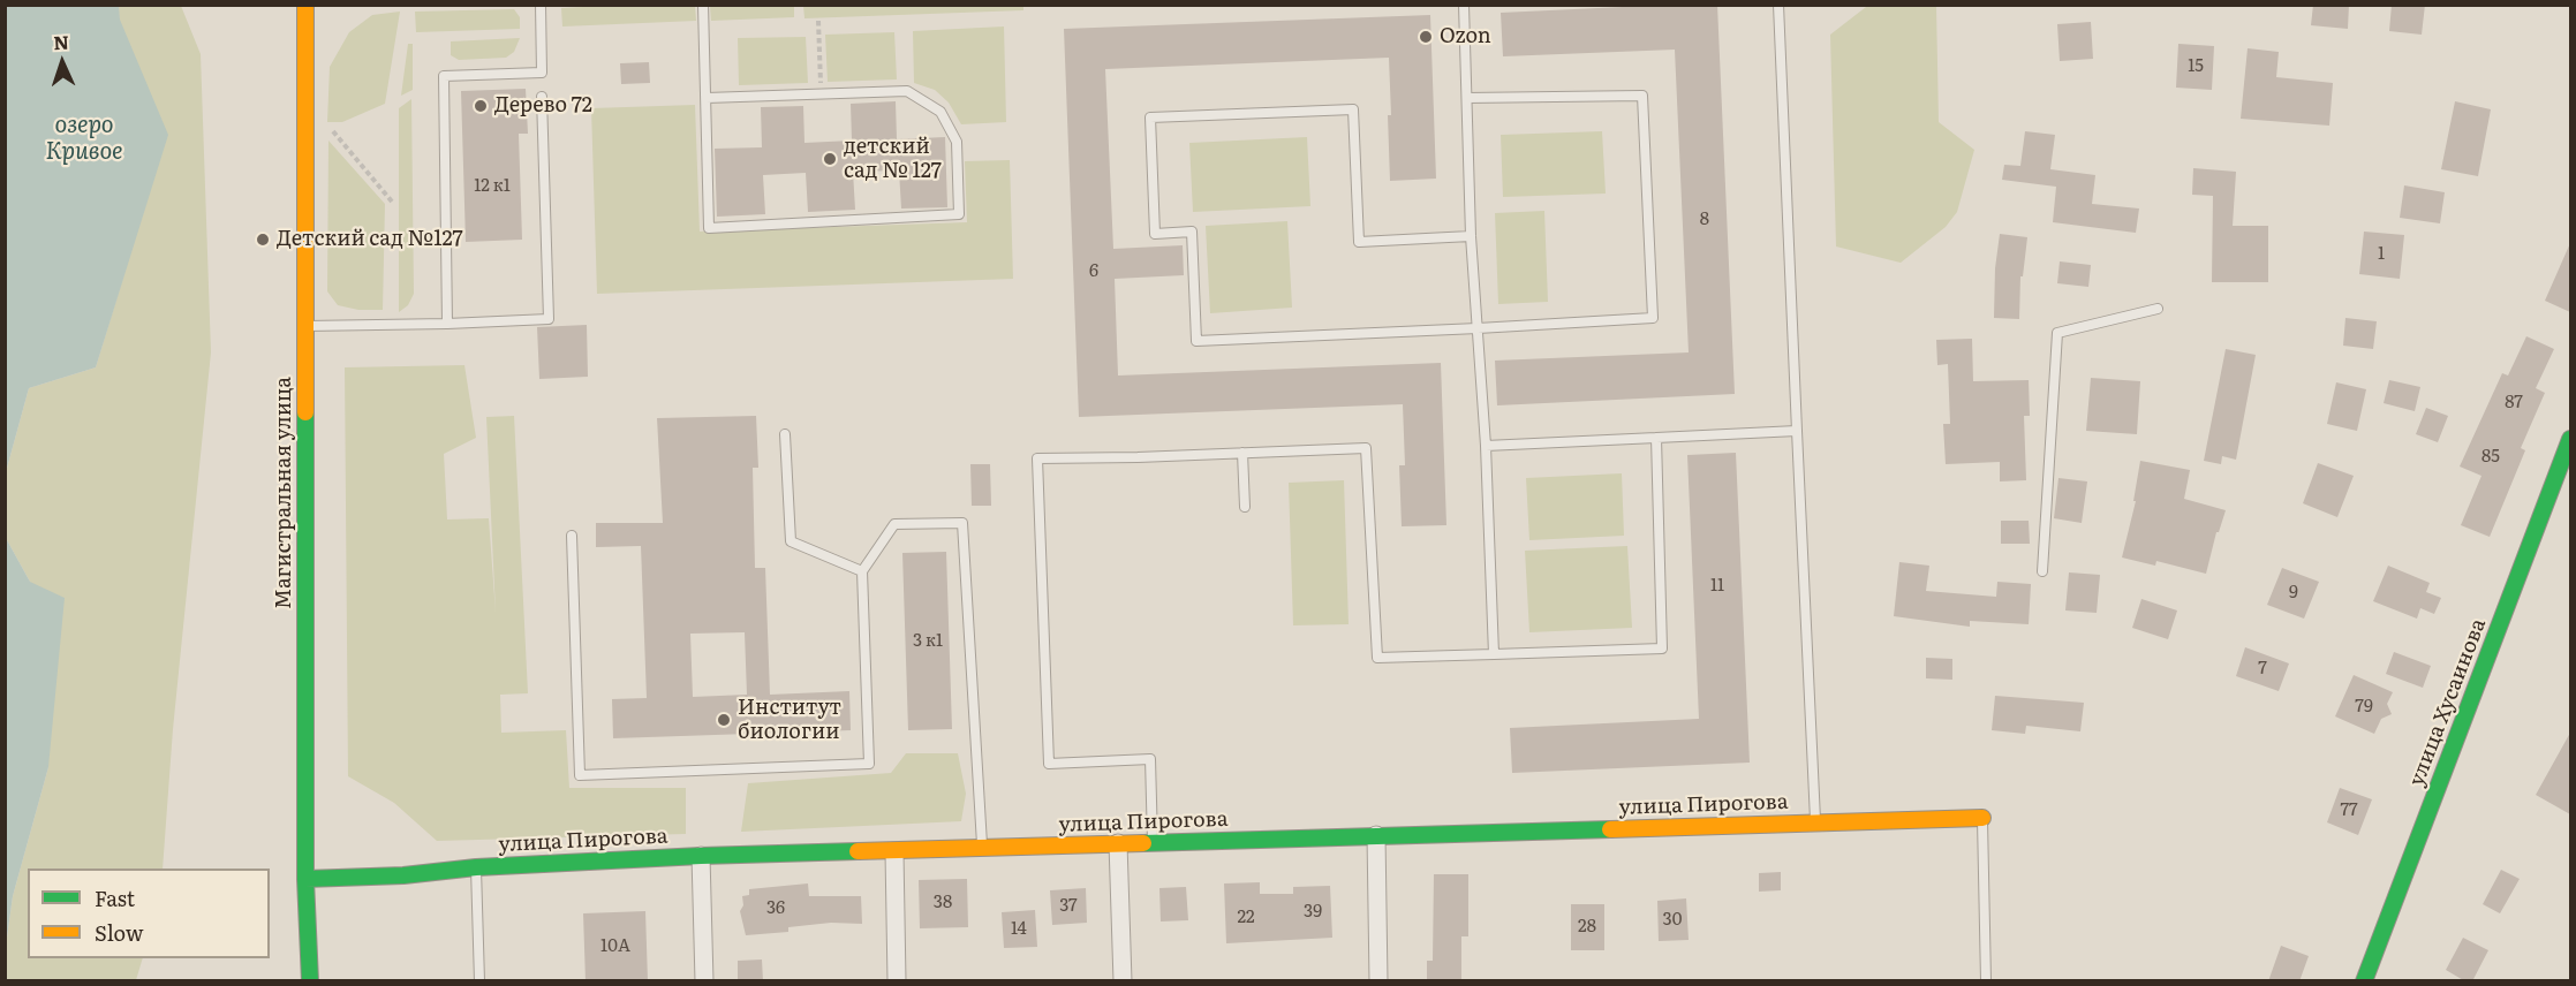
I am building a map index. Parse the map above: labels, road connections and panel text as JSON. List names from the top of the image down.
{
  "streets": {
    "street": ["Магистральная улица", "улица Хусаинова", "улица Пирогова"]
  },
  "crossings": [
    ["Магистральная улица", "улица Пирогова"]
  ],
  "water": ["озеро Кривое"],
  "places": [
    "Ozon",
    "Дерево 72",
    "детский сад № 127",
    "Детский сад №127",
    "Институт биологии"
  ],
  "house_numbers": [
    "15",
    "12 к1",
    "8",
    "1",
    "6",
    "87",
    "85",
    "11",
    "9",
    "3 к1",
    "7",
    "79",
    "77",
    "38",
    "37",
    "36",
    "39",
    "22",
    "30",
    "28",
    "14",
    "10А"
  ],
  "legend": ["Fast", "Slow"],
  "north": "top"
}
